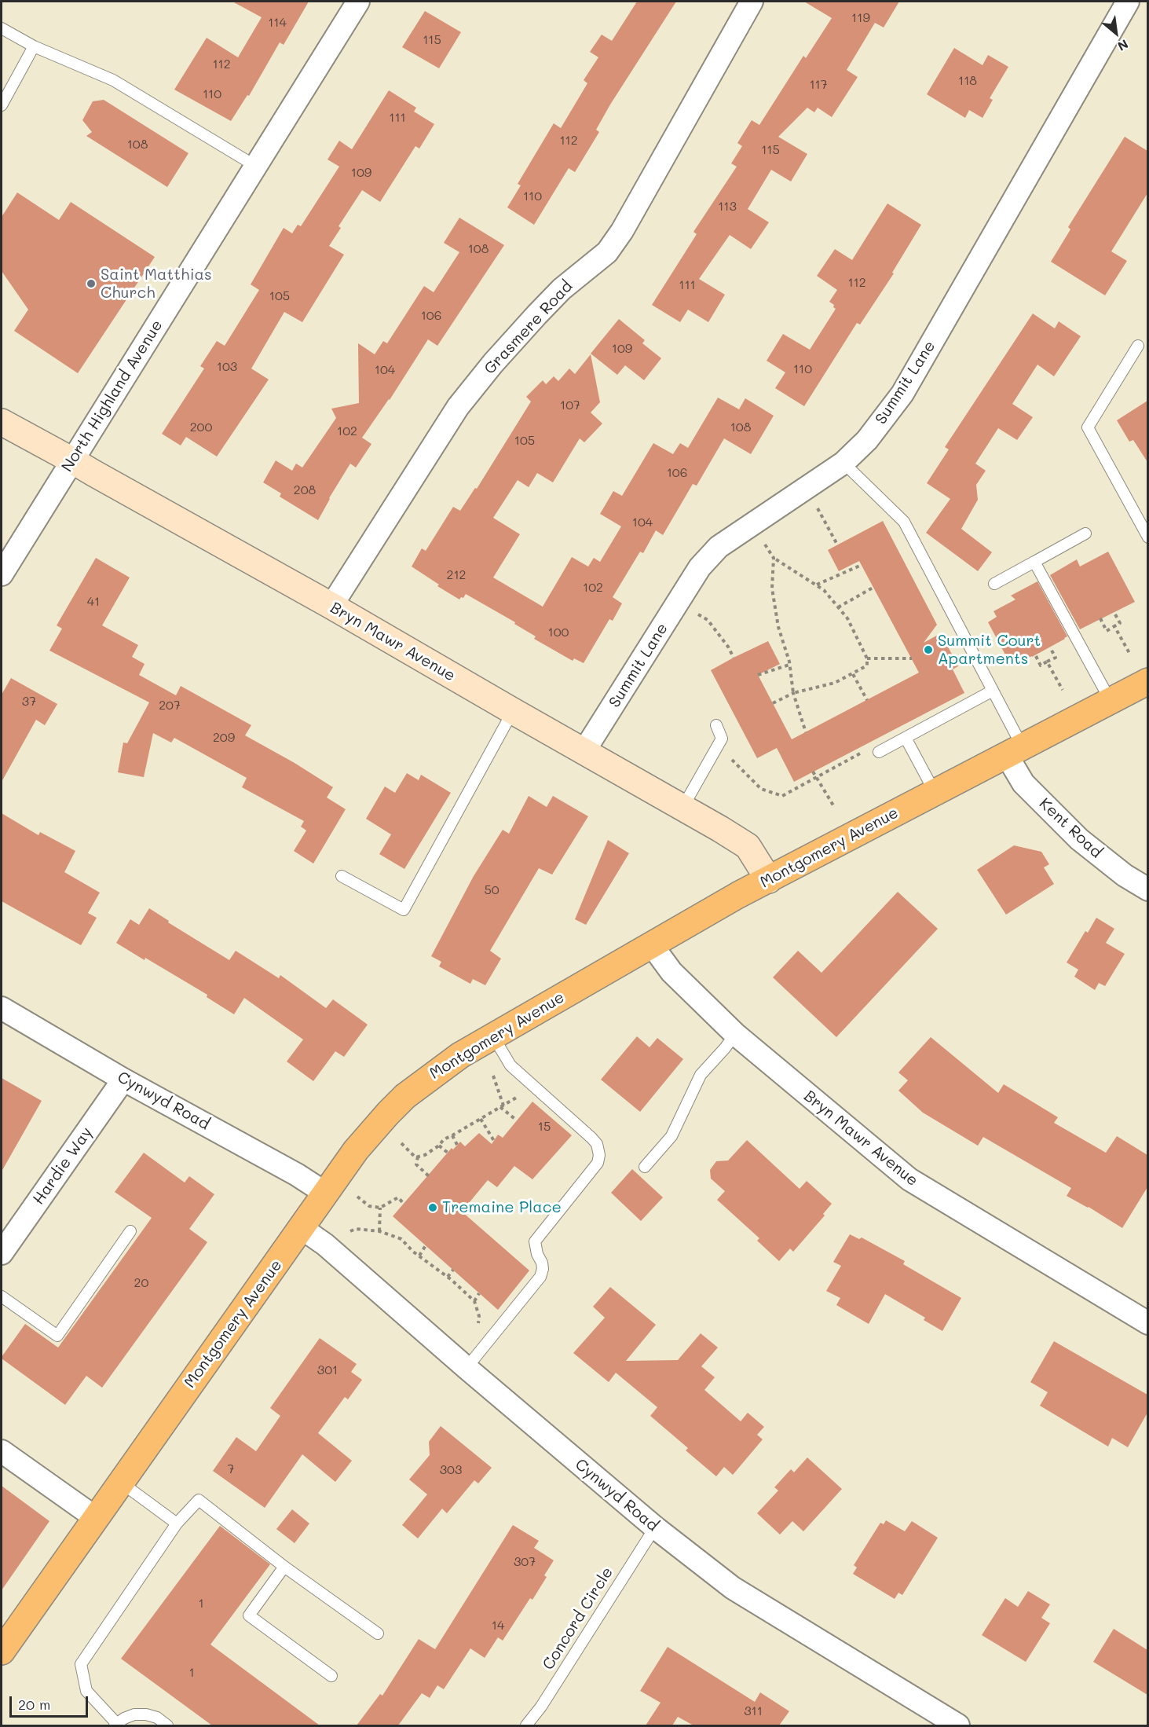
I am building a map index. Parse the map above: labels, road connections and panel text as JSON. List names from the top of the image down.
{
  "streets": {
    "main road": ["Montgomery Avenue"],
    "street": [
      "Grasmere Road",
      "Summit Lane",
      "North Highland Avenue",
      "Bryn Mawr Avenue",
      "Kent Road",
      "Cynwyd Road",
      "Hardie Way"
    ],
    "lane": ["Concord Circle"]
  },
  "crossings": [
    ["Grasmere Road", "Bryn Mawr Avenue"],
    ["Summit Lane", "Bryn Mawr Avenue"],
    ["North Highland Avenue", "Bryn Mawr Avenue"],
    ["Bryn Mawr Avenue", "Montgomery Avenue"],
    ["Kent Road", "Montgomery Avenue"],
    ["Montgomery Avenue", "Cynwyd Road"],
    ["Cynwyd Road", "Hardie Way"],
    ["Cynwyd Road", "Concord Circle"]
  ],
  "places": ["Saint Matthias Church", "Summit Court Apartments", "Tremaine Place"],
  "house_numbers": [
    "119",
    "114",
    "115",
    "112",
    "118",
    "117",
    "110",
    "111",
    "112",
    "108",
    "115",
    "109",
    "110",
    "113",
    "108",
    "112",
    "111",
    "105",
    "106",
    "109",
    "103",
    "110",
    "104",
    "107",
    "200",
    "108",
    "102",
    "105",
    "106",
    "208",
    "104",
    "212",
    "102",
    "41",
    "100",
    "37",
    "207",
    "209",
    "50",
    "15",
    "20",
    "301",
    "7",
    "303",
    "307",
    "1",
    "14",
    "1",
    "311"
  ],
  "scale_bar": "20 m",
  "north": "bottom right"
}
